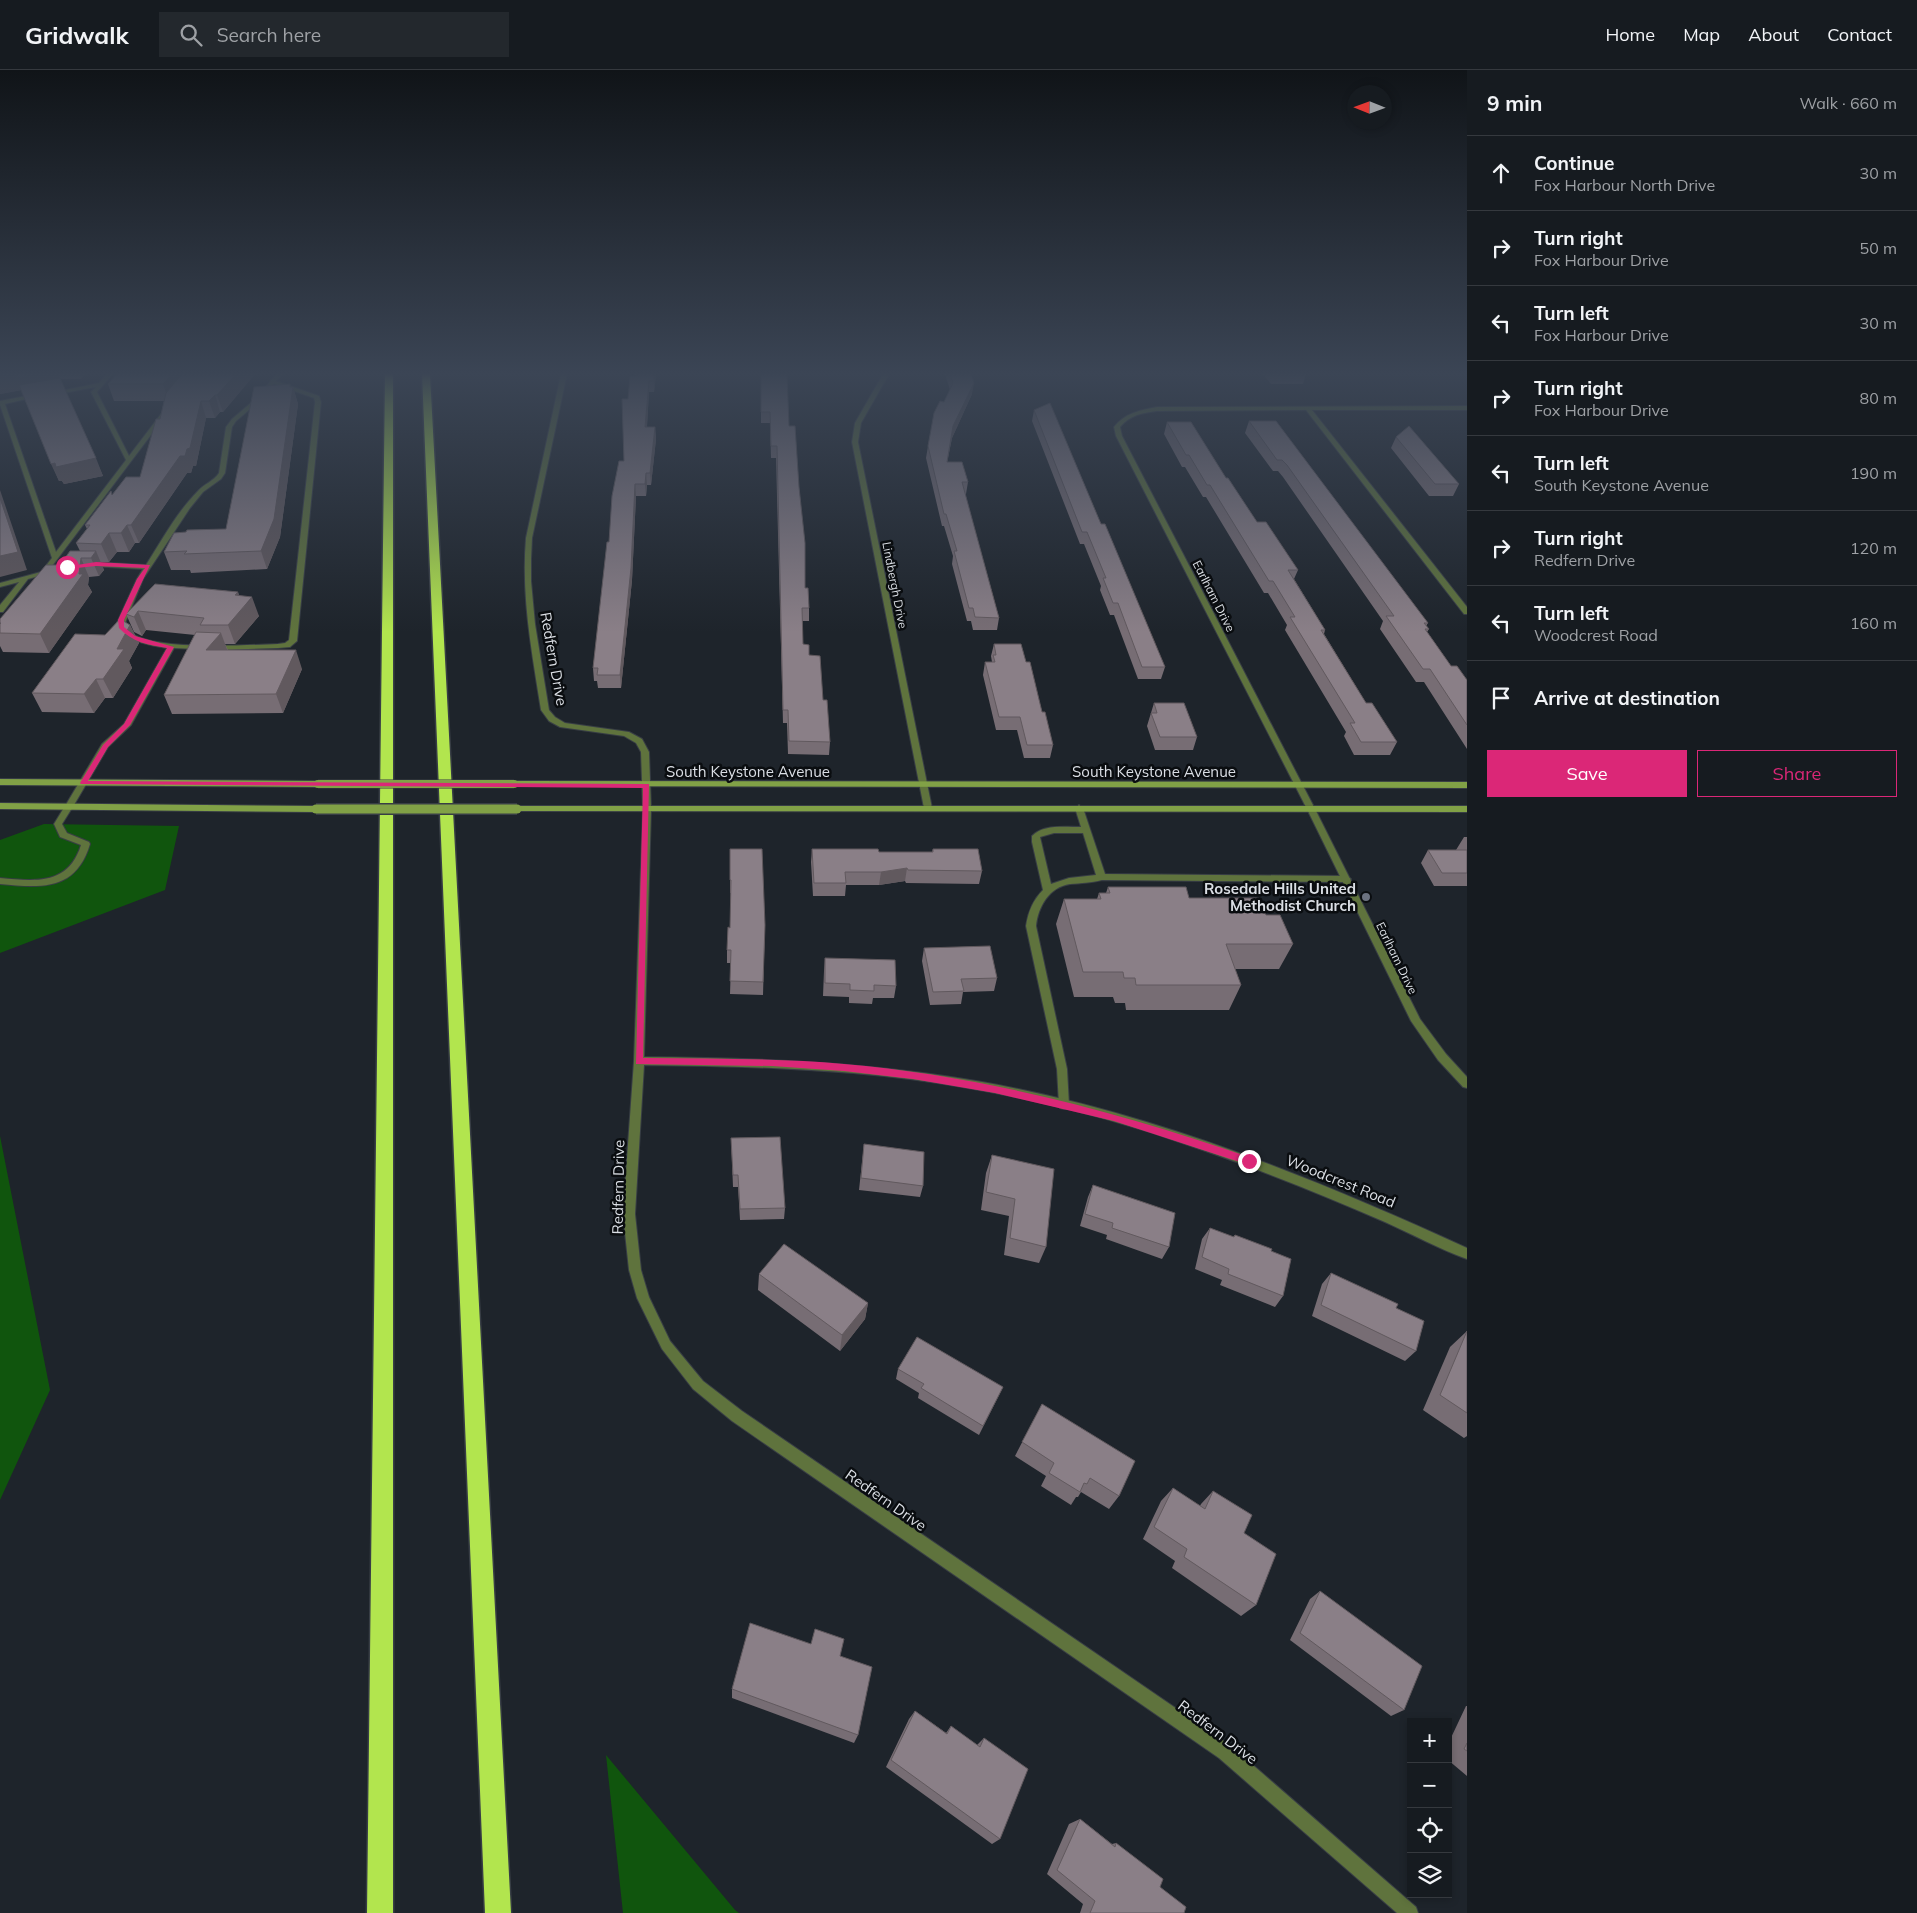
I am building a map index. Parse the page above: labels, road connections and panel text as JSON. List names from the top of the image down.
{
  "streets": {
    "main road": ["South Keystone Avenue"],
    "street": [
      "Lindbergh Drive",
      "Earlham Drive",
      "Redfern Drive",
      "Woodcrest Road"
    ]
  },
  "crossings": [
    ["Lindbergh Drive", "South Keystone Avenue"],
    ["Earlham Drive", "South Keystone Avenue"],
    ["Redfern Drive", "South Keystone Avenue"],
    ["Redfern Drive", "Woodcrest Road"]
  ],
  "places": ["Rosedale Hills United Methodist Church"],
  "north": "left",
  "page": {
    "header": "Gridwalk",
    "search": "Search here",
    "nav": [
      "Home",
      "Map",
      "About",
      "Contact"
    ],
    "heading": ["9 min", "Walk · 660 m"],
    "list": [
      ["Continue", "Fox Harbour North Drive", "30 m"],
      ["Turn right", "Fox Harbour Drive", "50 m"],
      ["Turn left", "Fox Harbour Drive", "30 m"],
      ["Turn right", "Fox Harbour Drive", "80 m"],
      ["Turn left", "South Keystone Avenue", "190 m"],
      ["Turn right", "Redfern Drive", "120 m"],
      ["Turn left", "Woodcrest Road", "160 m"],
      "Arrive at destination"
    ],
    "buttons": ["Save", "Share"],
    "map_buttons": ["+", "−"]
  }
}
